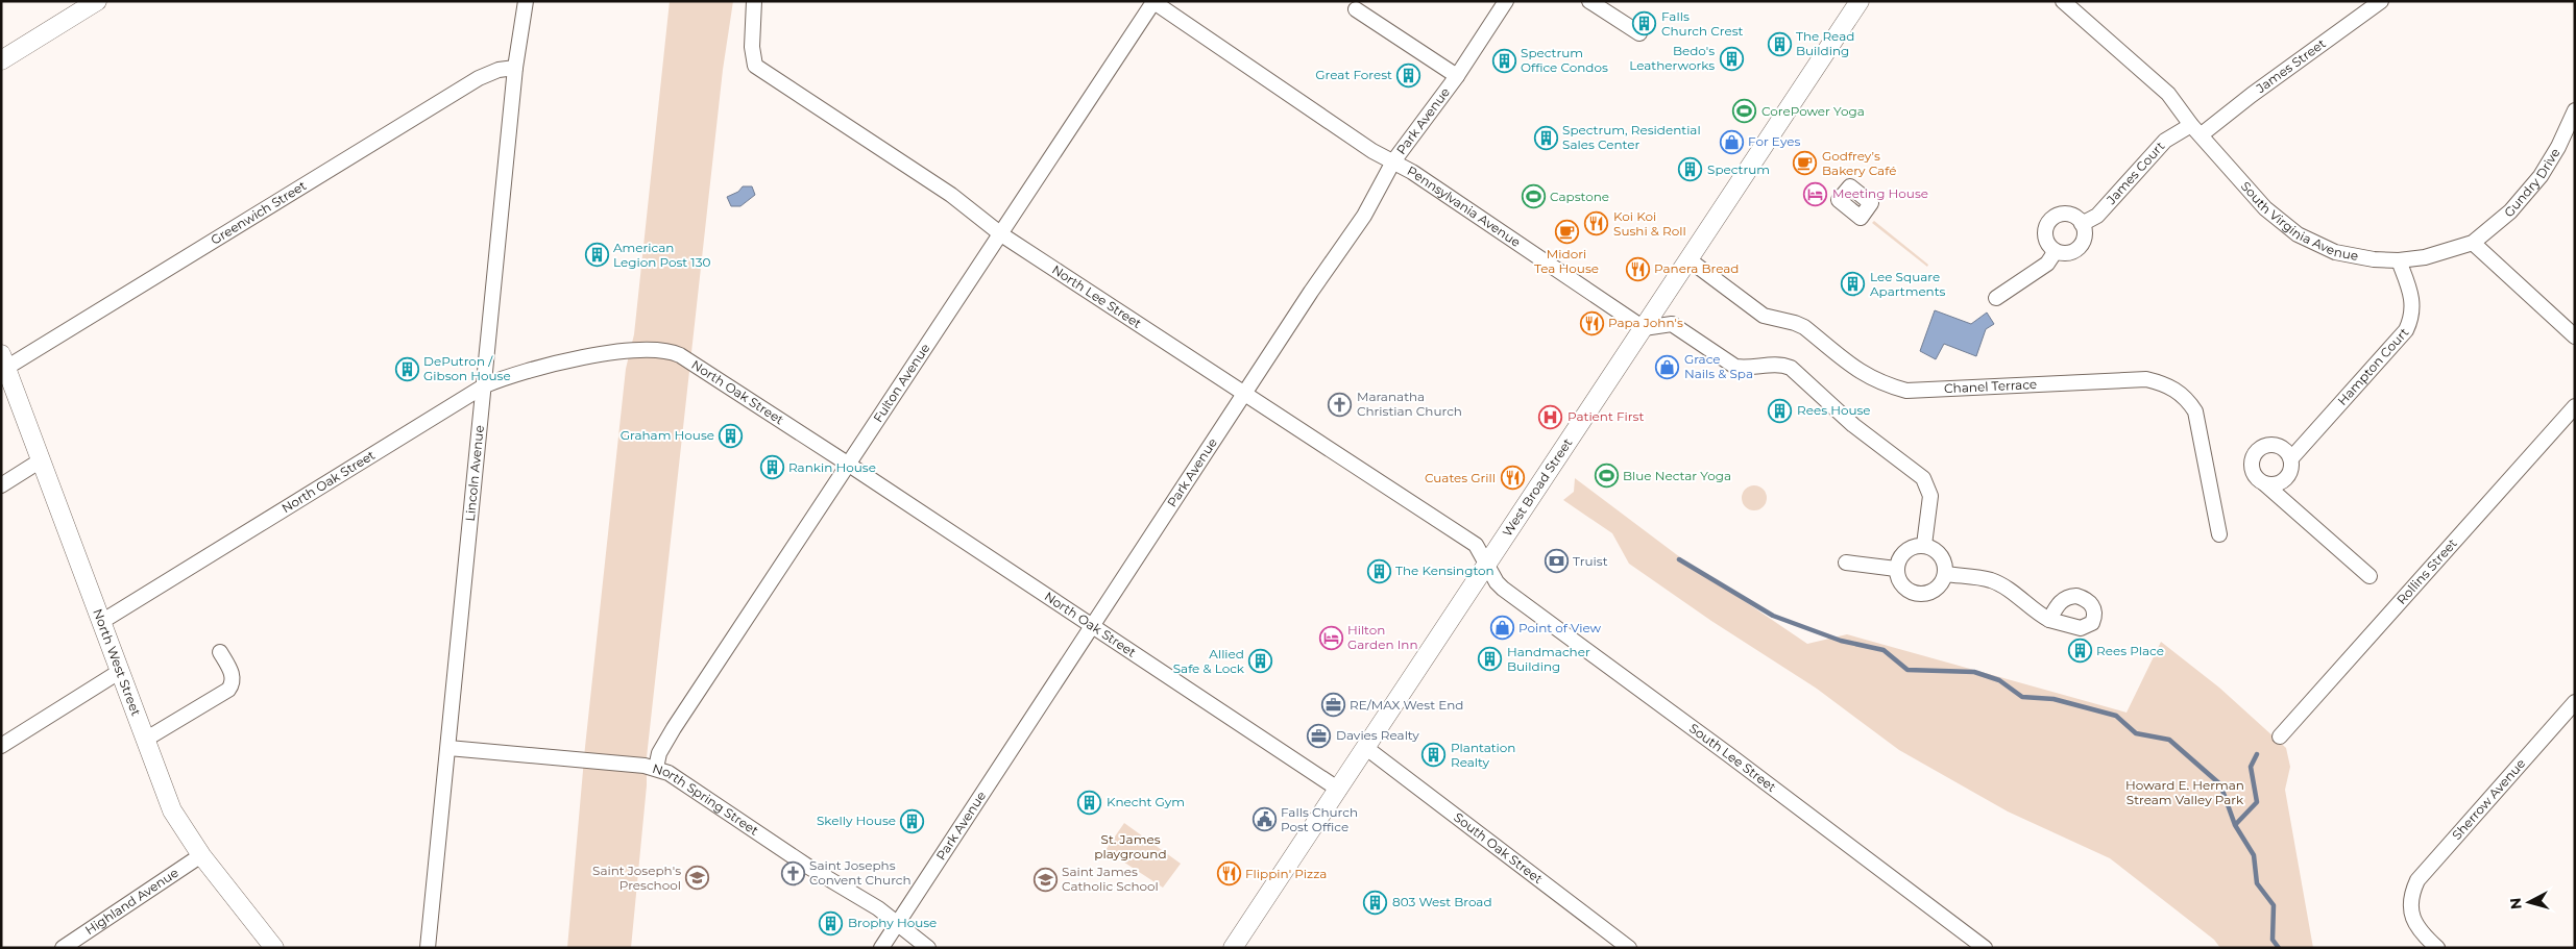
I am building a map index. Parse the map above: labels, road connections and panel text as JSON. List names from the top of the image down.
{
  "streets": {
    "main road": ["West Broad Street", "North West Street"],
    "street": [
      "James Street",
      "Park Avenue",
      "James Court",
      "Gundry Drive",
      "Pennsylvania Avenue",
      "Greenwich Street",
      "South Virginia Avenue",
      "North Lee Street",
      "Hampton Court",
      "Fulton Avenue",
      "Chanel Terrace",
      "North Oak Street",
      "Lincoln Avenue",
      "Rollins Street",
      "South Lee Street",
      "Sherrow Avenue",
      "North Spring Street",
      "South Oak Street",
      "Highland Avenue"
    ]
  },
  "crossings": [
    ["James Street", "James Court"],
    ["James Street", "South Virginia Avenue"],
    ["Park Avenue", "Pennsylvania Avenue"],
    ["Park Avenue", "North Lee Street"],
    ["Park Avenue", "North Oak Street"],
    ["Park Avenue", "North Spring Street"],
    ["James Court", "South Virginia Avenue"],
    ["Gundry Drive", "South Virginia Avenue"],
    ["Pennsylvania Avenue", "Fulton Avenue"],
    ["Pennsylvania Avenue", "West Broad Street"],
    ["Greenwich Street", "Lincoln Avenue"],
    ["Greenwich Street", "North West Street"],
    ["South Virginia Avenue", "Hampton Court"],
    ["North Lee Street", "Fulton Avenue"],
    ["North Lee Street", "West Broad Street"],
    ["North Lee Street", "South Lee Street"],
    ["Fulton Avenue", "North Oak Street"],
    ["Fulton Avenue", "North Spring Street"],
    ["Chanel Terrace", "West Broad Street"],
    ["North Oak Street", "Lincoln Avenue"],
    ["North Oak Street", "West Broad Street"],
    ["North Oak Street", "North West Street"],
    ["Lincoln Avenue", "North Spring Street"],
    ["West Broad Street", "South Lee Street"],
    ["West Broad Street", "South Oak Street"],
    ["North West Street", "Highland Avenue"]
  ],
  "parks": ["Howard E. Herman Stream Valley Park", "St. James playground"],
  "places": {
    "building": [
      "Falls Church Crest",
      "The Read Building",
      "Bedo's Leatherworks",
      "Spectrum Office Condos",
      "Great Forest",
      "Spectrum, Residential Sales Center",
      "Spectrum",
      "American Legion Post 130",
      "Lee Square Apartments",
      "DePutron / Gibson House",
      "Rees House",
      "Graham House",
      "Rankin House",
      "The Kensington",
      "Rees Place",
      "Handmacher Building",
      "Allied Safe & Lock",
      "Plantation Realty",
      "Knecht Gym",
      "Skelly House",
      "803 West Broad",
      "Brophy House"
    ],
    "sports": ["CorePower Yoga", "Capstone", "Blue Nectar Yoga"],
    "shop": ["For Eyes", "Grace Nails & Spa", "Point of View"],
    "cafe": ["Godfrey’s Bakery Café", "Midori Tea House"],
    "hotel": ["Meeting House", "Hilton Garden Inn"],
    "restaurant": [
      "Koi Koi Sushi & Roll",
      "Panera Bread",
      "Papa John's",
      "Cuates Grill",
      "Flippin' Pizza"
    ],
    "church": ["Maranatha Christian Church", "Saint Josephs Convent Church"],
    "hospital": ["Patient First"],
    "bank": ["Truist"],
    "office": ["RE/MAX West End", "Davies Realty"],
    "public building": ["Falls Church Post Office"],
    "school or university": ["Saint Joseph's Preschool", "Saint James Catholic School"]
  },
  "north": "left"
}
